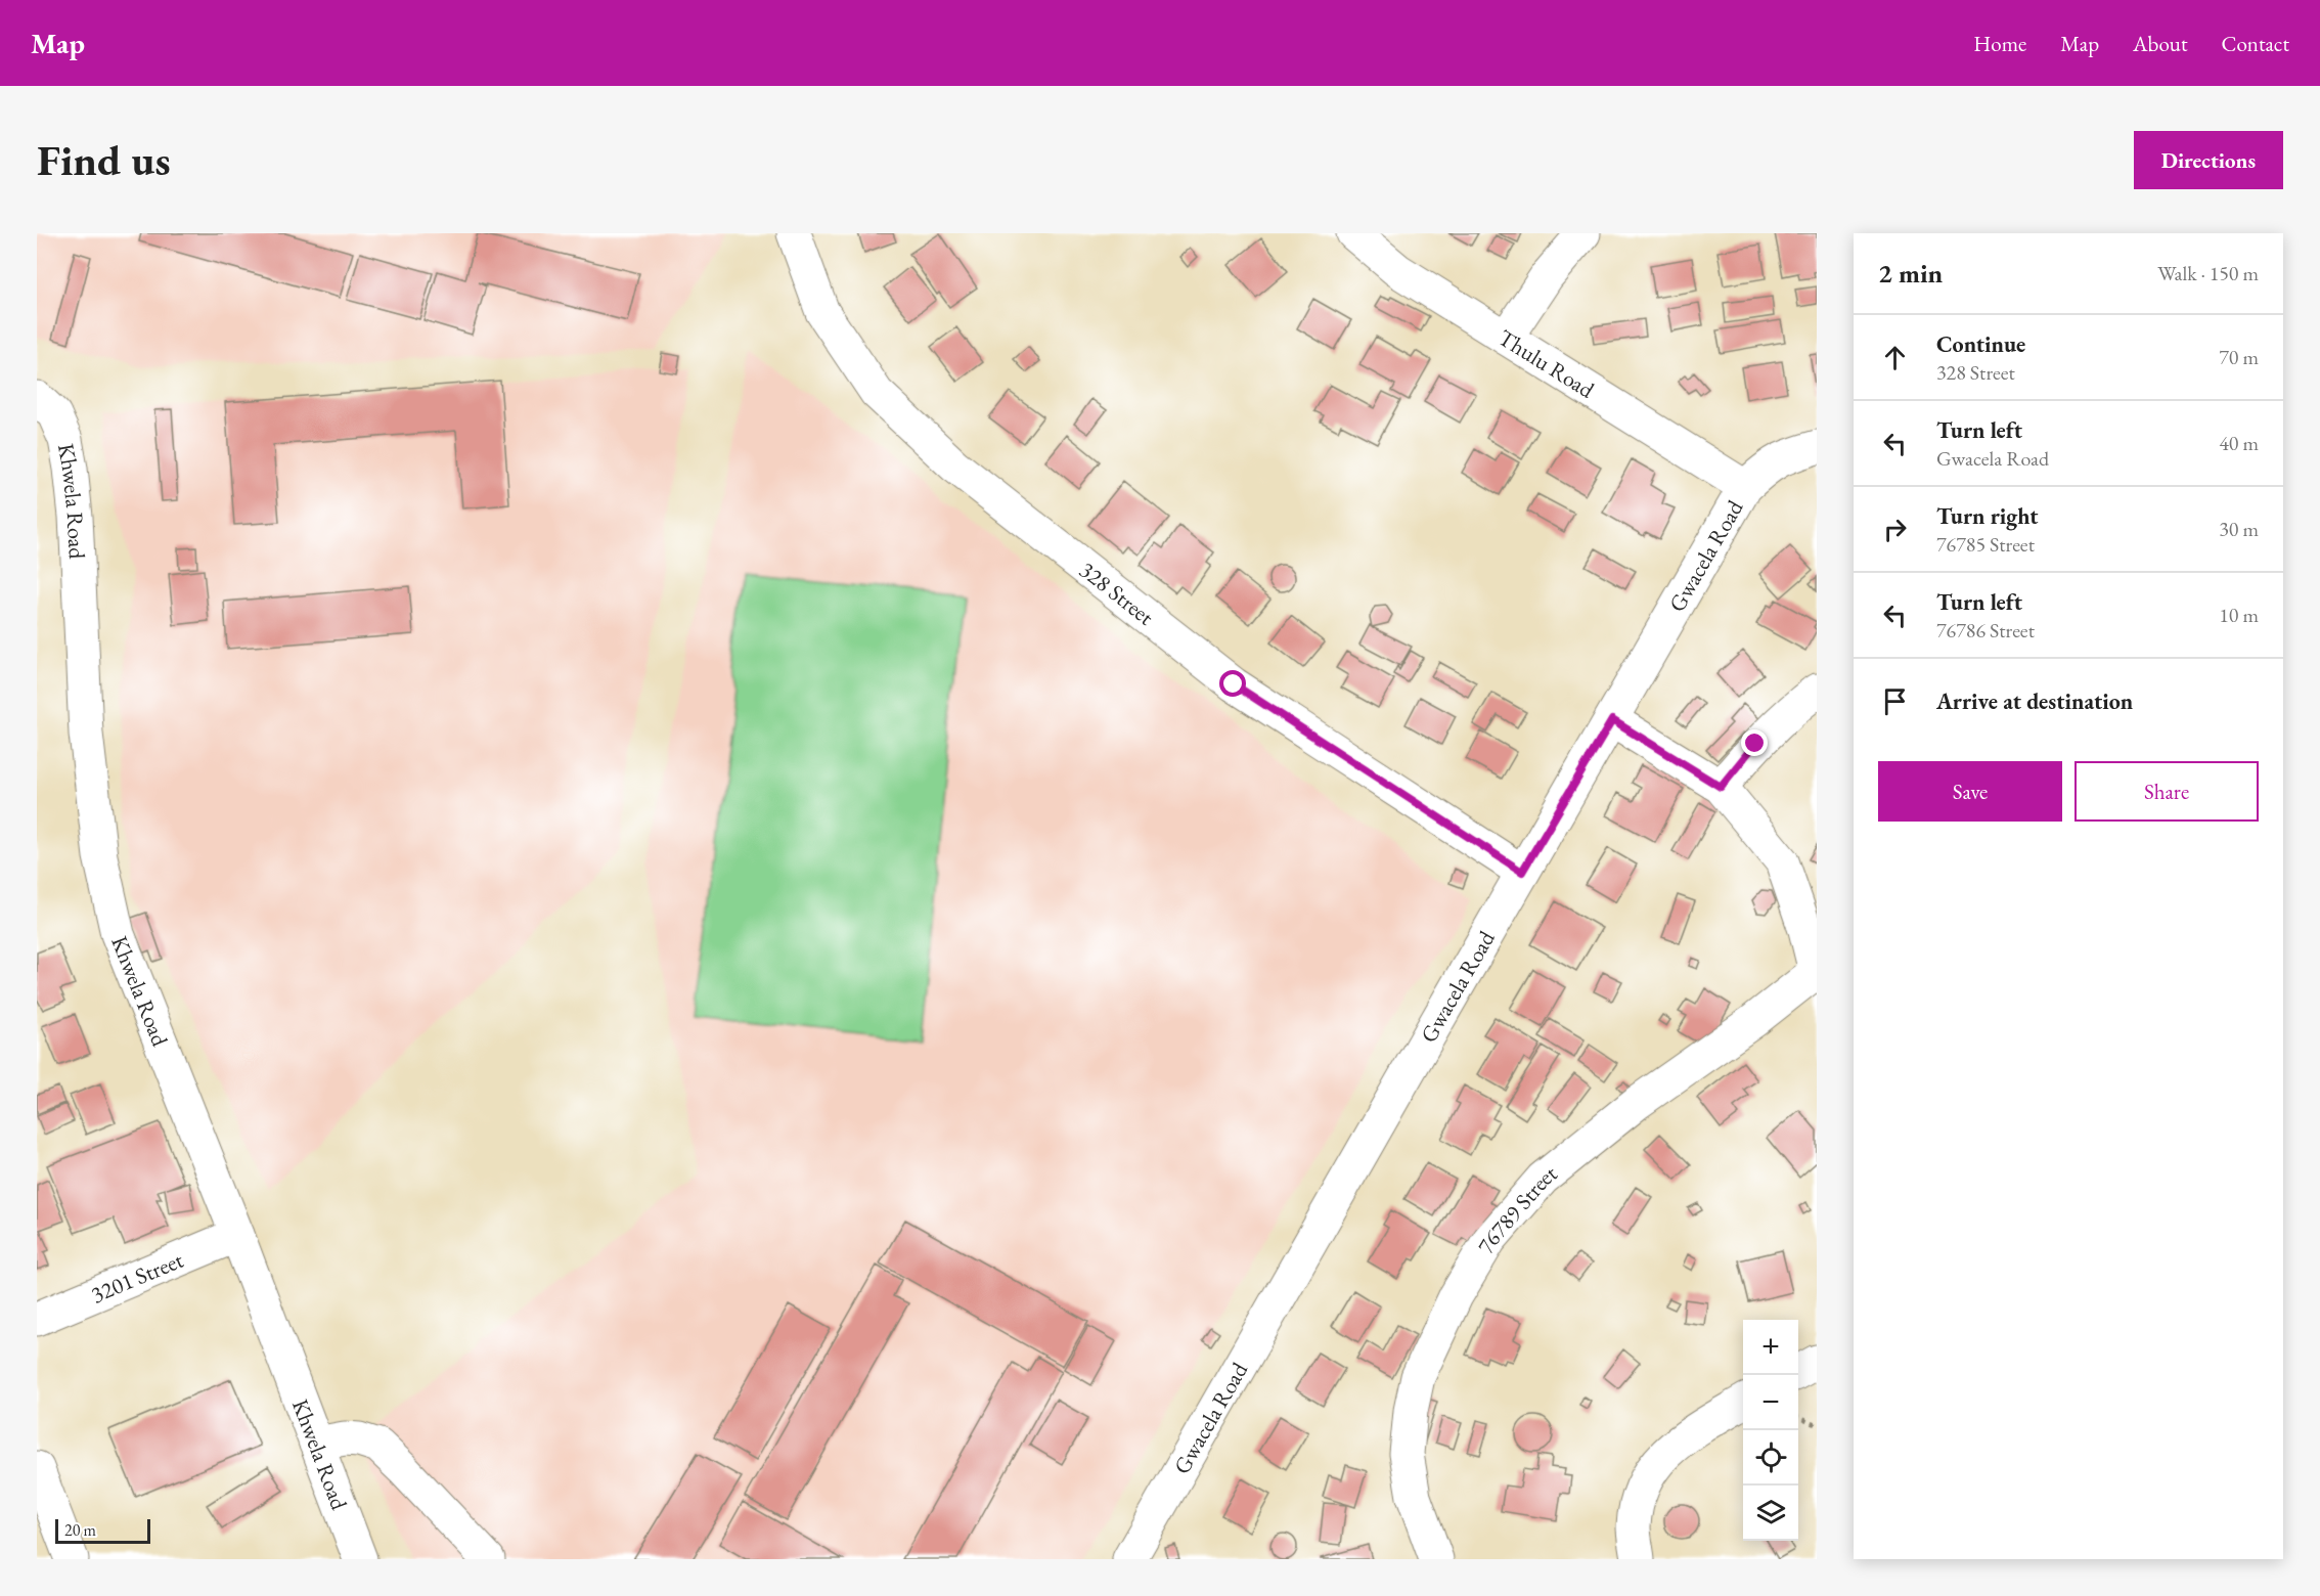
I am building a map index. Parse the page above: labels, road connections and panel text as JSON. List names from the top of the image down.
{
  "streets": {
    "street": [
      "Thulu Road",
      "Khwela Road",
      "Gwacela Road",
      "328 Street",
      "76789 Street",
      "3201 Street"
    ]
  },
  "crossings": [
    ["Thulu Road", "Gwacela Road"],
    ["Khwela Road", "3201 Street"],
    ["Gwacela Road", "328 Street"]
  ],
  "scale_bar": "20 m",
  "page": {
    "header": "Map",
    "nav": [
      "Home",
      "Map",
      "About",
      "Contact"
    ],
    "buttons": [
      "Directions",
      ["Save", "Share"]
    ],
    "title": "Find us",
    "heading": ["2 min", "Walk · 150 m"],
    "list": [
      ["Continue", "328 Street", "70 m"],
      ["Turn left", "Gwacela Road", "40 m"],
      ["Turn right", "76785 Street", "30 m"],
      ["Turn left", "76786 Street", "10 m"],
      "Arrive at destination"
    ],
    "map_buttons": ["+", "−"],
    "scale": "20 m"
  }
}
